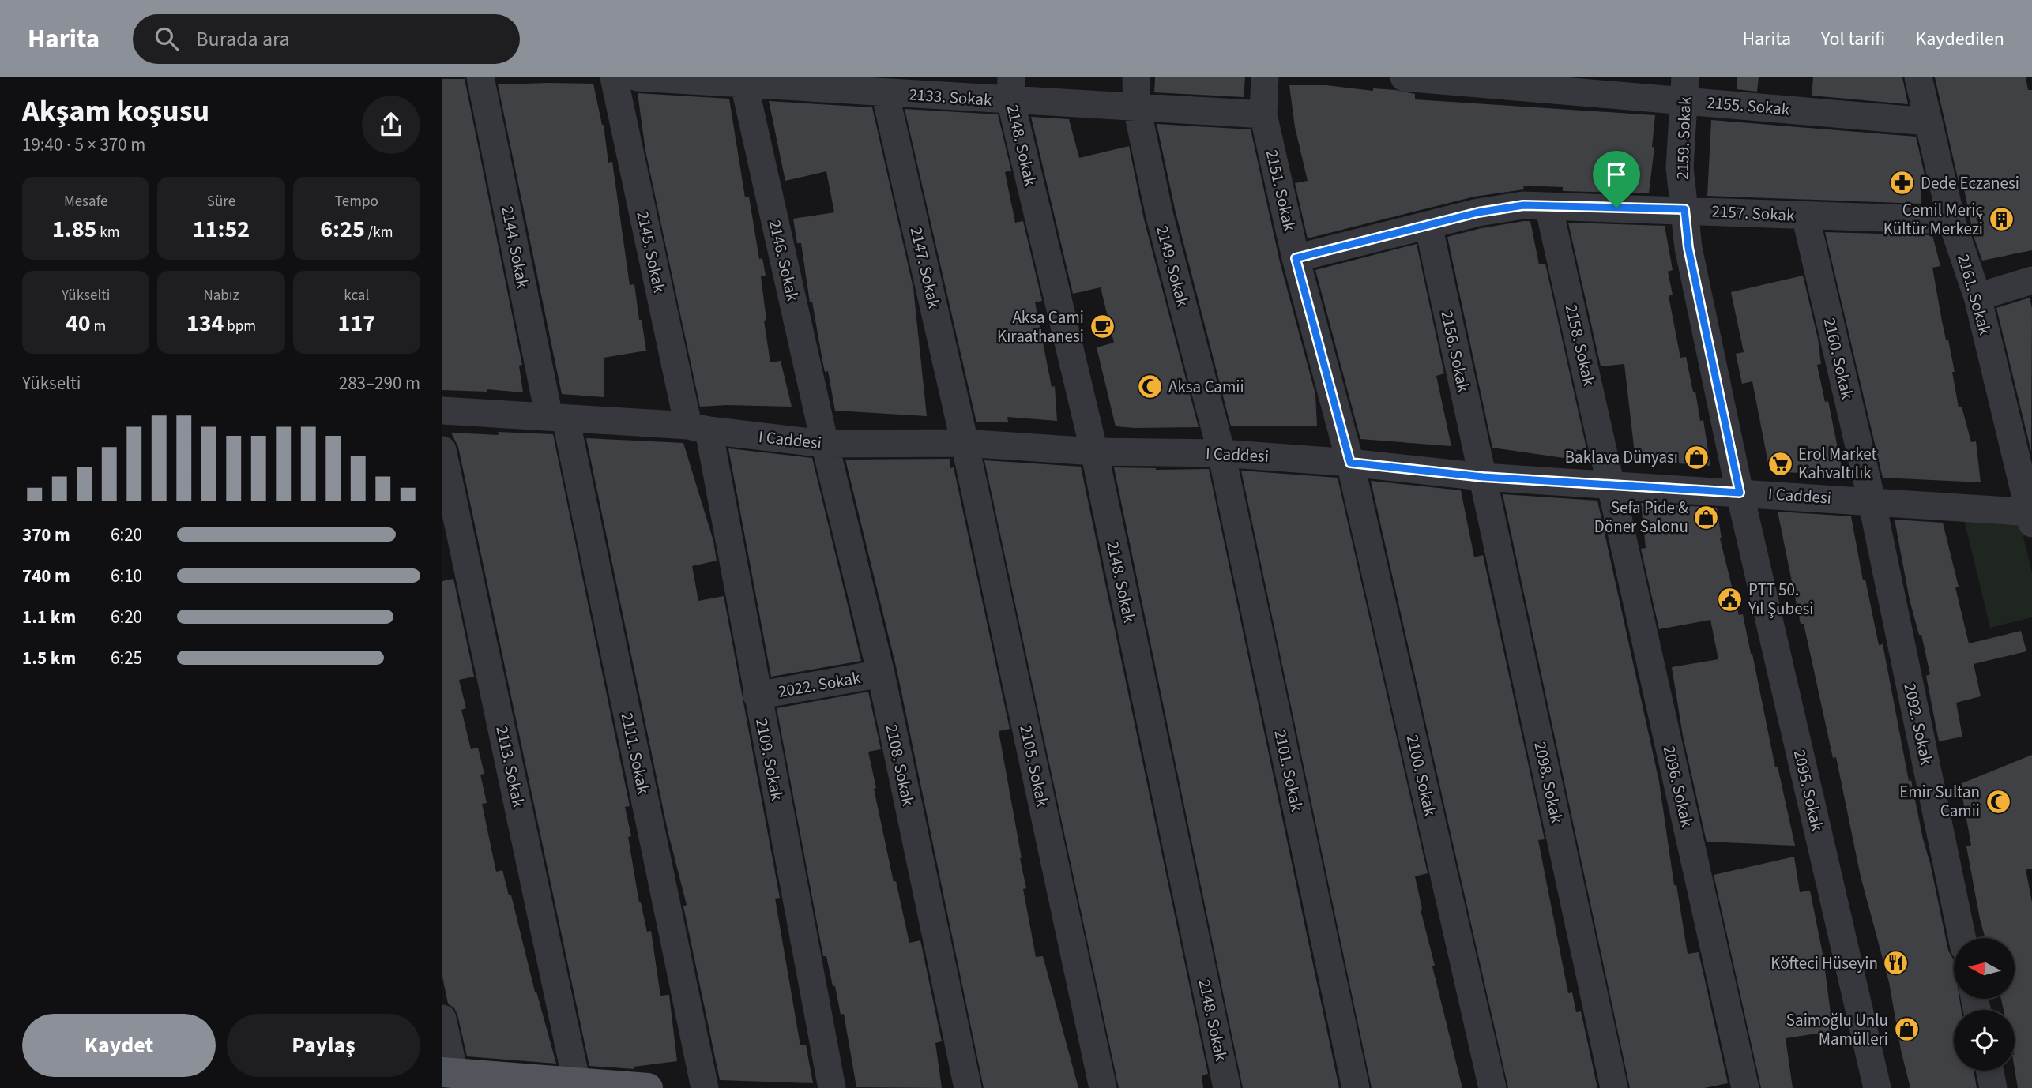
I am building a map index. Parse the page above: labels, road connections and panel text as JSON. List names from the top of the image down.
{
  "streets": {
    "street": [
      "2133. Sokak",
      "2155. Sokak",
      "2159. Sokak",
      "2148. Sokak",
      "2151. Sokak",
      "2157. Sokak",
      "2144. Sokak",
      "2145. Sokak",
      "2146. Sokak",
      "2149. Sokak",
      "2147. Sokak",
      "2161. Sokak",
      "2158. Sokak",
      "2156. Sokak",
      "2160. Sokak",
      "I Caddesi",
      "2022. Sokak",
      "2092. Sokak",
      "2111. Sokak",
      "2109. Sokak",
      "2108. Sokak",
      "2105. Sokak",
      "2113. Sokak",
      "2101. Sokak",
      "2100. Sokak",
      "2098. Sokak",
      "2096. Sokak",
      "2095. Sokak"
    ]
  },
  "crossings": [
    ["2133. Sokak", "2148. Sokak"],
    ["2133. Sokak", "2151. Sokak"],
    ["2133. Sokak", "2146. Sokak"],
    ["2133. Sokak", "2149. Sokak"],
    ["2133. Sokak", "2147. Sokak"],
    ["2155. Sokak", "2159. Sokak"],
    ["2155. Sokak", "2161. Sokak"],
    ["2159. Sokak", "2157. Sokak"],
    ["2159. Sokak", "I Caddesi"],
    ["2159. Sokak", "2095. Sokak"],
    ["2148. Sokak", "I Caddesi"],
    ["2151. Sokak", "2157. Sokak"],
    ["2151. Sokak", "I Caddesi"],
    ["2151. Sokak", "2100. Sokak"],
    ["2157. Sokak", "2161. Sokak"],
    ["2157. Sokak", "2158. Sokak"],
    ["2157. Sokak", "2156. Sokak"],
    ["2157. Sokak", "2160. Sokak"],
    ["2144. Sokak", "I Caddesi"],
    ["2144. Sokak", "2111. Sokak"],
    ["2145. Sokak", "I Caddesi"],
    ["2145. Sokak", "2109. Sokak"],
    ["2146. Sokak", "I Caddesi"],
    ["2146. Sokak", "2108. Sokak"],
    ["2149. Sokak", "I Caddesi"],
    ["2149. Sokak", "2101. Sokak"],
    ["2147. Sokak", "I Caddesi"],
    ["2147. Sokak", "2105. Sokak"],
    ["2161. Sokak", "I Caddesi"],
    ["2158. Sokak", "I Caddesi"],
    ["2158. Sokak", "2096. Sokak"],
    ["2156. Sokak", "I Caddesi"],
    ["2156. Sokak", "2098. Sokak"],
    ["2160. Sokak", "I Caddesi"],
    ["2160. Sokak", "2092. Sokak"],
    ["I Caddesi", "2092. Sokak"],
    ["I Caddesi", "2111. Sokak"],
    ["I Caddesi", "2109. Sokak"],
    ["I Caddesi", "2108. Sokak"],
    ["I Caddesi", "2105. Sokak"],
    ["I Caddesi", "2101. Sokak"],
    ["I Caddesi", "2100. Sokak"],
    ["I Caddesi", "2098. Sokak"],
    ["I Caddesi", "2096. Sokak"],
    ["I Caddesi", "2095. Sokak"],
    ["2022. Sokak", "2109. Sokak"],
    ["2022. Sokak", "2108. Sokak"]
  ],
  "places": {
    "pharmacy": ["Dede Eczanesi"],
    "building": ["Cemil Meriç Kültür Merkezi"],
    "cafe": ["Aksa Cami Kıraathanesi"],
    "mosque": ["Aksa Camii", "Emir Sultan Camii"],
    "shop": ["Baklava Dünyası", "Sefa Pide & Döner Salonu", "Saimoğlu Unlu Mamülleri"],
    "supermarket": ["Erol Market Kahvaltılık"],
    "public building": ["PTT 50. Yıl Şubesi"],
    "restaurant": ["Köfteci Hüseyin"]
  },
  "north": "left",
  "page": {
    "header": "Harita",
    "search": "Burada ara",
    "nav": ["Harita", "Yol tarifi", "Kaydedilen"],
    "heading": ["Akşam koşusu", "19:40 · 5 × 370 m"],
    "stats": [
      ["Mesafe", "1.85 km"],
      ["Süre", "11:52"],
      ["Tempo", "6:25 /km"],
      ["Yükselti", "40 m"],
      ["Nabız", "134 bpm"],
      ["kcal", "117"]
    ],
    "chart": ["Yükselti", "283–290 m"],
    "list": [
      {
        "name": "370 m",
        "note": "6:20"
      },
      {
        "name": "740 m",
        "note": "6:10"
      },
      {
        "name": "1.1 km",
        "note": "6:20"
      },
      {
        "name": "1.5 km",
        "note": "6:25"
      }
    ],
    "buttons": ["Kaydet", "Paylaş"]
  }
}
